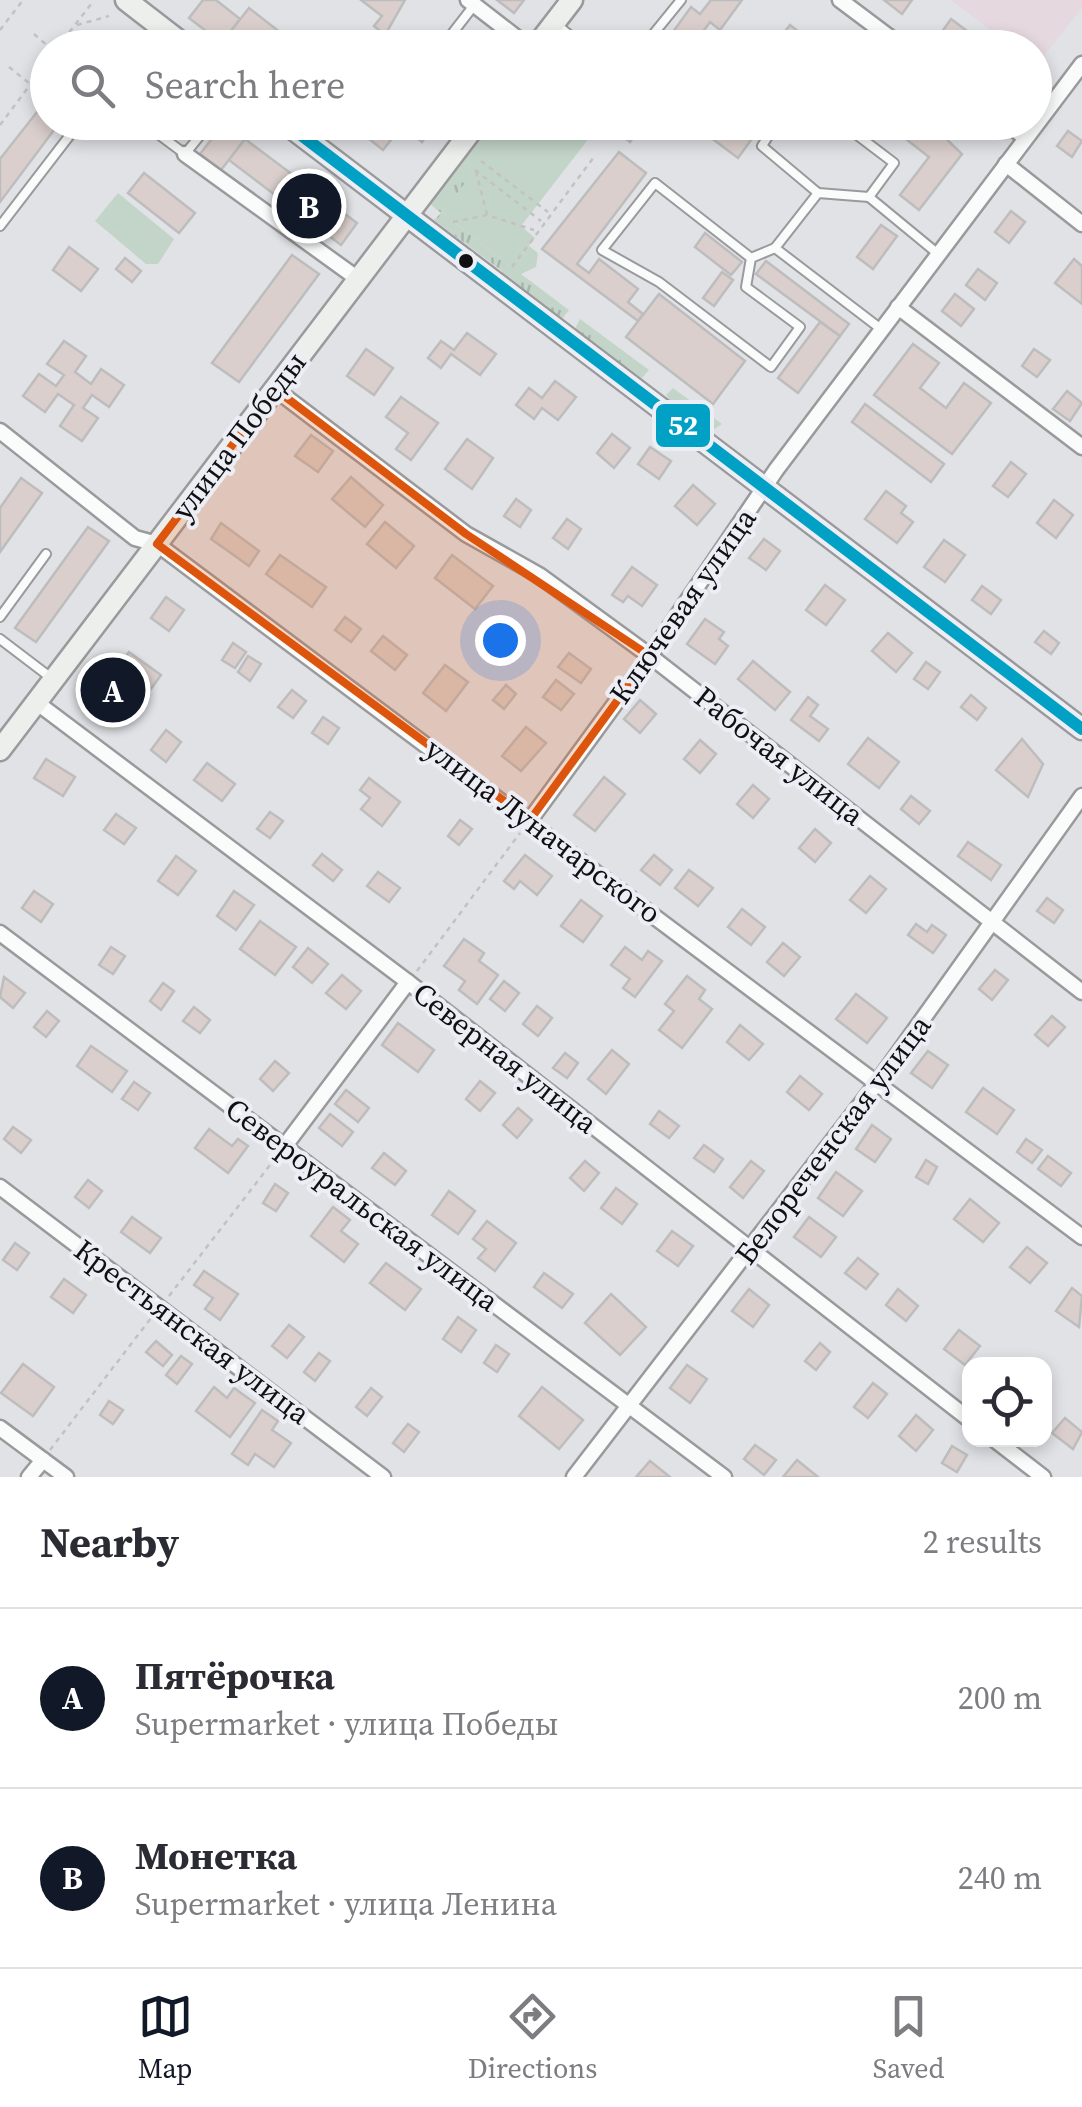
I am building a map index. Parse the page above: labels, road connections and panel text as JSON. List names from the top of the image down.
{
  "streets": {
    "main road": ["улица Победы"],
    "street": [
      "Ключевая улица",
      "Рабочая улица",
      "улица Луначарского",
      "Северная улица",
      "Белореченская улица",
      "Североуральская улица",
      "Крестьянская улица"
    ]
  },
  "crossings": [
    ["улица Победы", "Рабочая улица"],
    ["улица Победы", "улица Луначарского"],
    ["улица Победы", "Северная улица"],
    ["Ключевая улица", "Рабочая улица"],
    ["Ключевая улица", "улица Луначарского"],
    ["Рабочая улица", "Белореченская улица"],
    ["улица Луначарского", "Белореченская улица"],
    ["Северная улица", "Белореченская улица"],
    ["Белореченская улица", "Североуральская улица"]
  ],
  "lines": ["transit line 52"],
  "page": {
    "search": "Search here",
    "pins": ["B", "A"],
    "heading": ["Nearby", "2 results"],
    "list": [
      {
        "mark": "A",
        "name": "Пятёрочка",
        "note": "Supermarket · улица Победы",
        "value": "200 m"
      },
      {
        "mark": "B",
        "name": "Монетка",
        "note": "Supermarket · улица Ленина",
        "value": "240 m"
      }
    ],
    "nav": ["Map", "Directions", "Saved"]
  }
}
